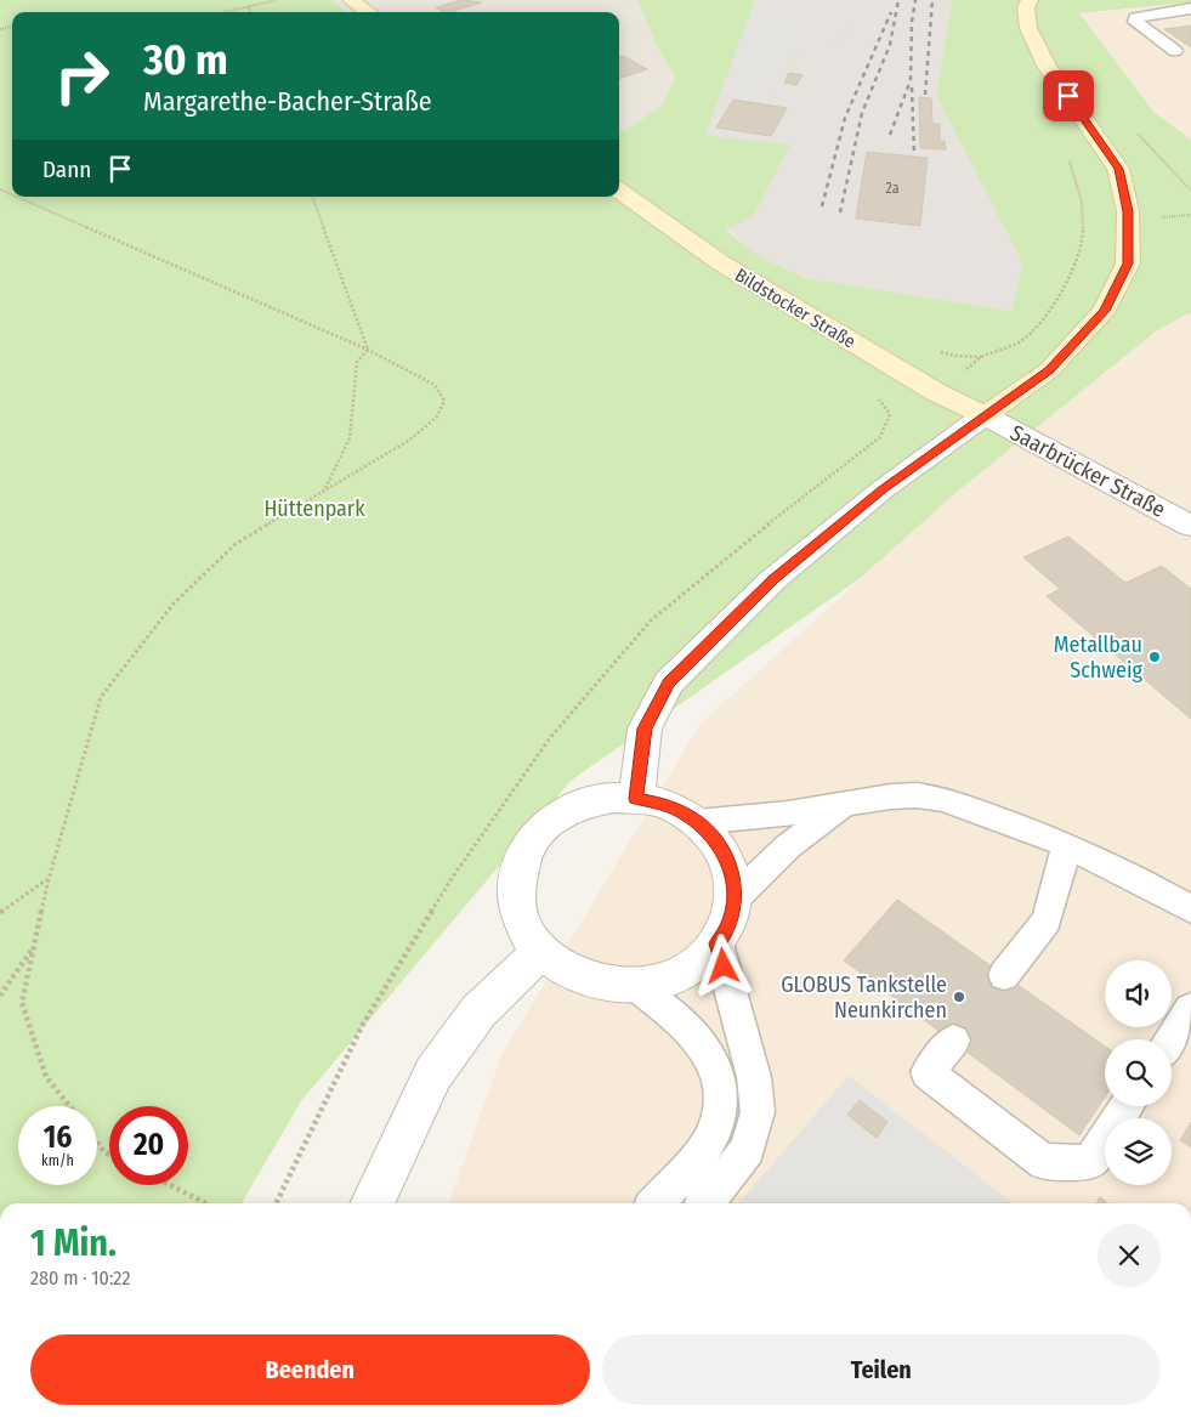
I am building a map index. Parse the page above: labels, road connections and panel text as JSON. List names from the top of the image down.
{
  "streets": {
    "main road": ["Bildstocker Straße"],
    "street": ["Saarbrücker Straße"]
  },
  "crossings": [
    ["Bildstocker Straße", "Saarbrücker Straße"]
  ],
  "parks": ["Hüttenpark"],
  "places": ["Metallbau Schweig", "GLOBUS Tankstelle Neunkirchen"],
  "house_numbers": ["2a"],
  "page": {
    "turn": ["30 m", "Margarethe-Bacher-Straße"],
    "then": "Dann",
    "speed": "16 km/h",
    "limit": "20",
    "heading": ["1 Min.", "280 m · 10:22"],
    "buttons": ["Beenden", "Teilen"]
  }
}
